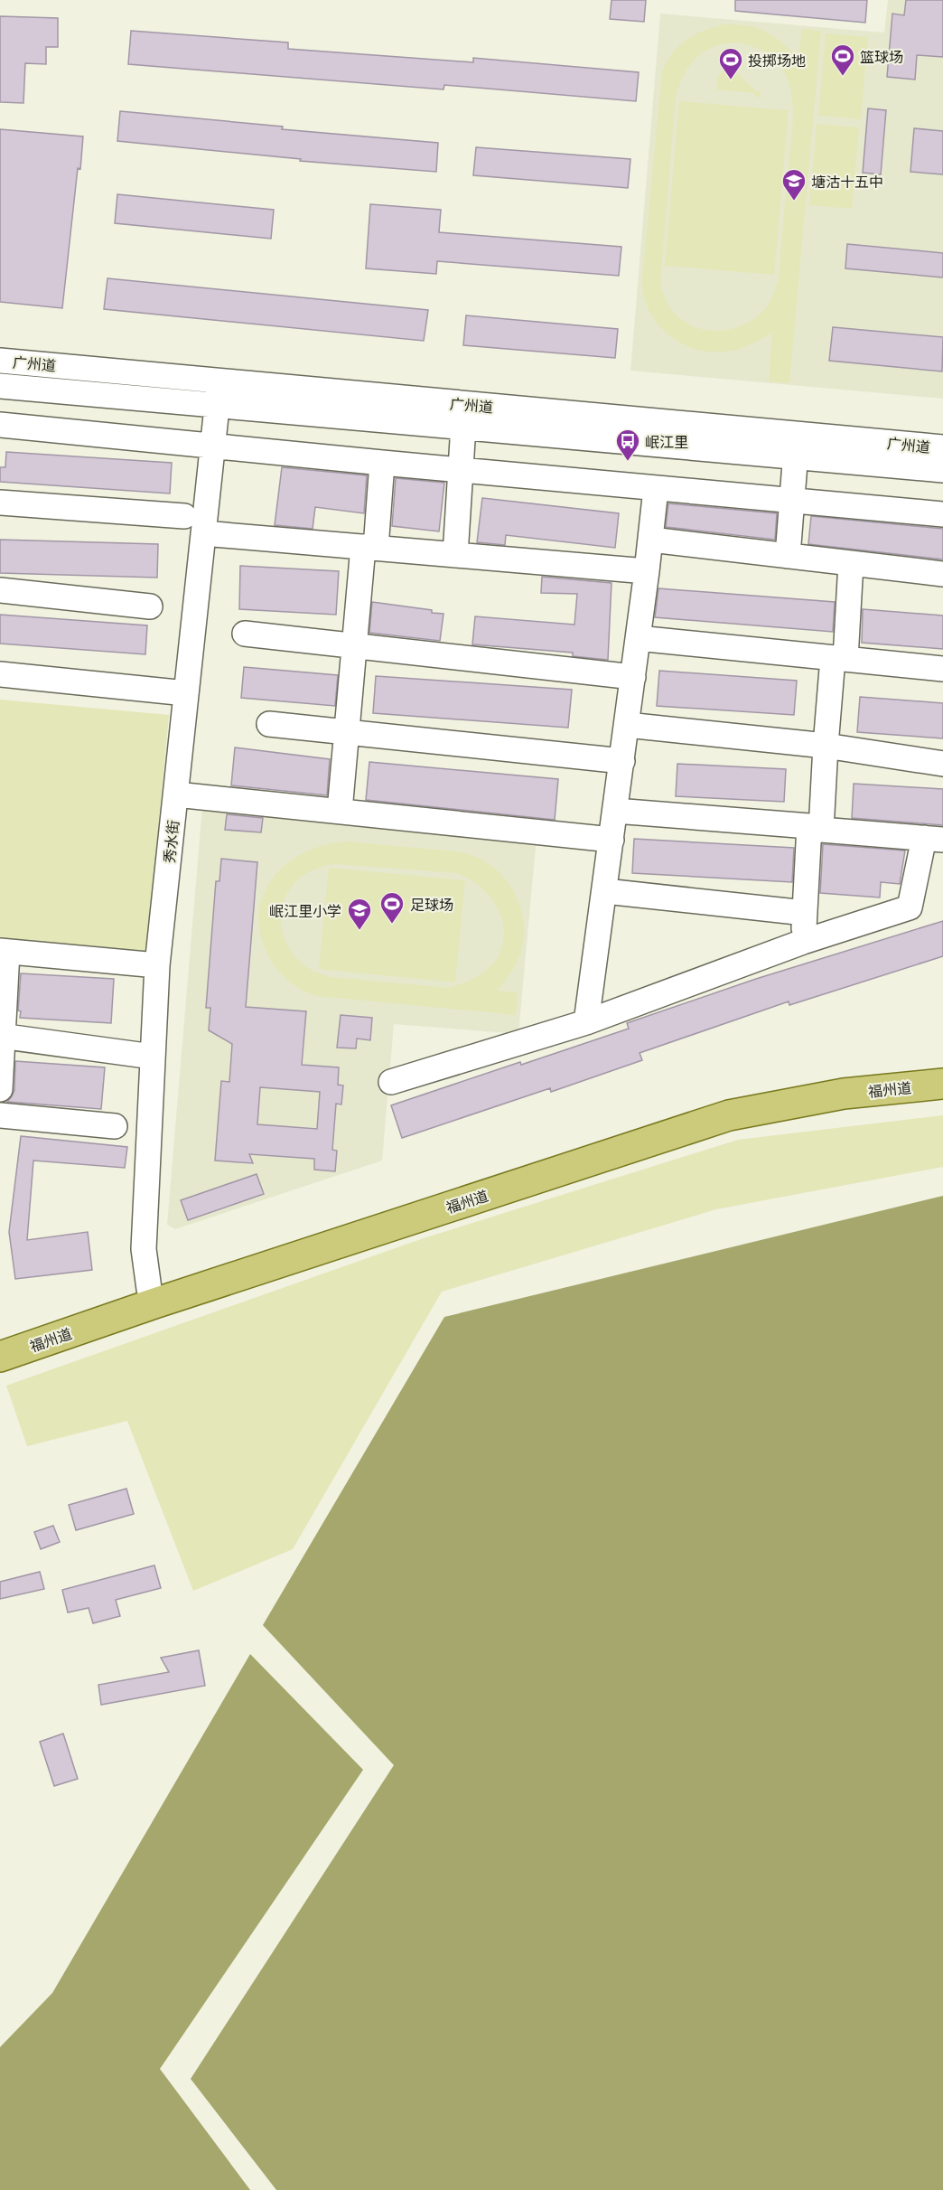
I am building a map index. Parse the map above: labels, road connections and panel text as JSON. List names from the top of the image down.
{
  "streets": {
    "main road": ["福州道"],
    "street": ["广州道", "秀水街"]
  },
  "crossings": [
    ["广州道", "秀水街"],
    ["秀水街", "福州道"]
  ],
  "places": {
    "sports": ["篮球场", "投掷场地", "足球场"],
    "school or university": ["塘沽十五中", "岷江里小学"],
    "bus stop": ["岷江里"]
  }
}
